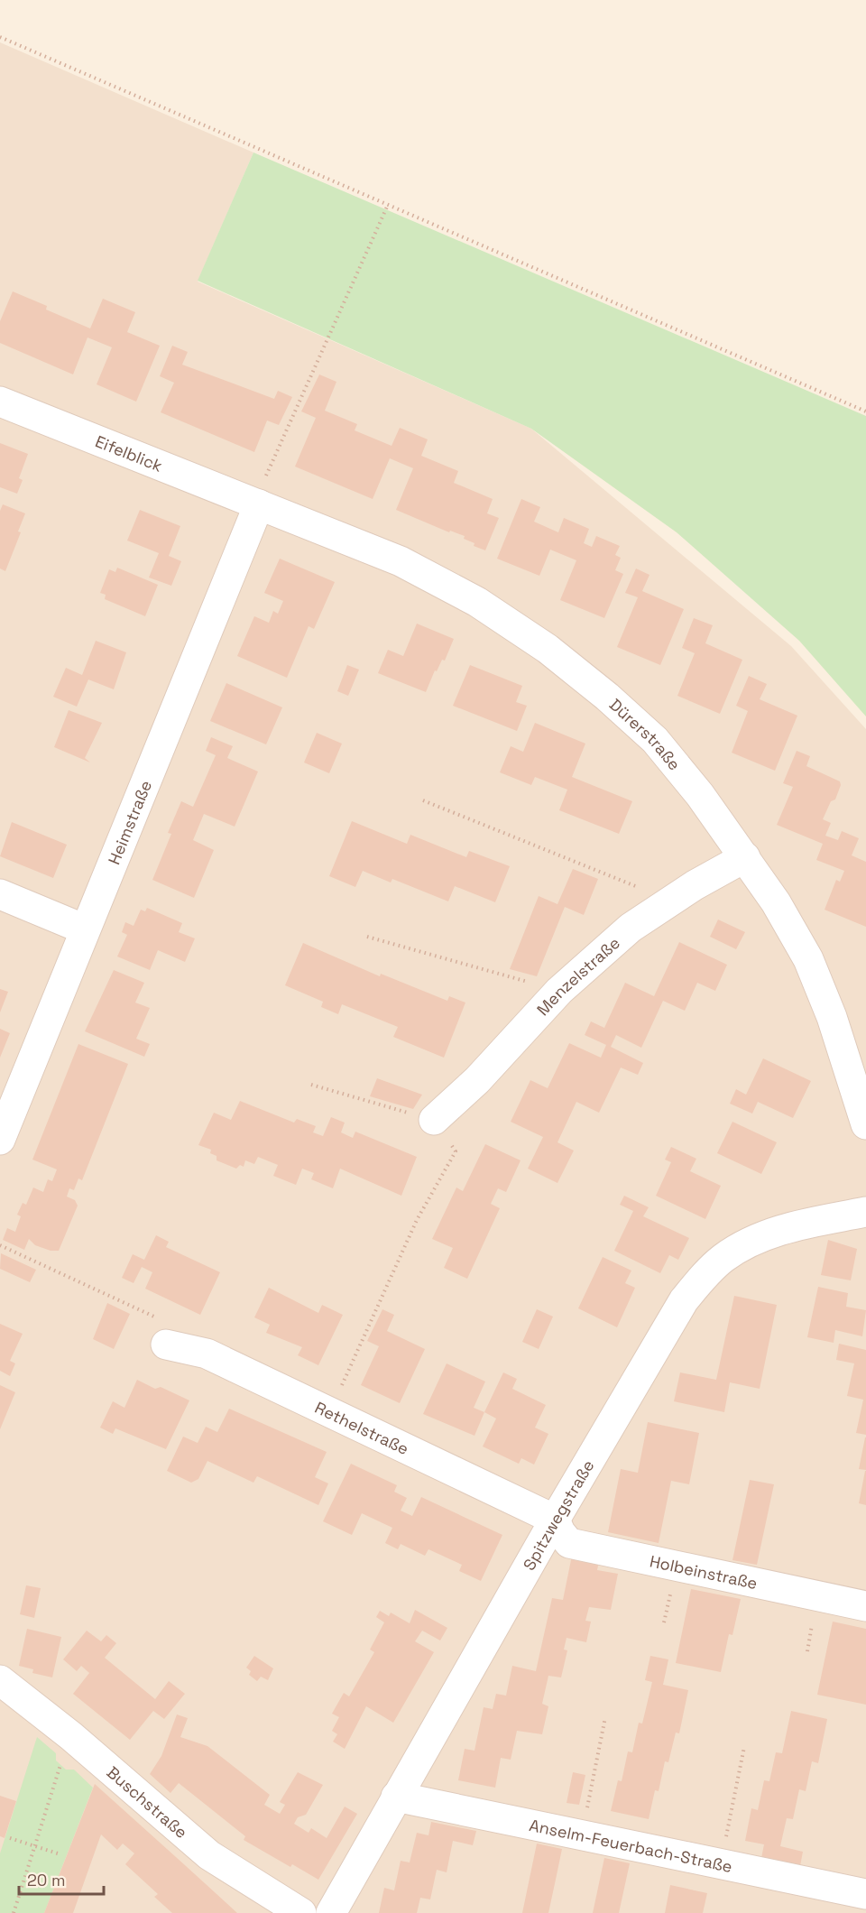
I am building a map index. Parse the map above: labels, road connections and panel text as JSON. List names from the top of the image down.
{
  "streets": {
    "street": [
      "Eifelblick",
      "Dürerstraße",
      "Heimstraße",
      "Menzelstraße",
      "Rethelstraße",
      "Spitzwegstraße",
      "Holbeinstraße",
      "Buschstraße",
      "Anselm-Feuerbach-Straße"
    ]
  },
  "crossings": [
    ["Eifelblick", "Dürerstraße"],
    ["Eifelblick", "Heimstraße"],
    ["Dürerstraße", "Heimstraße"],
    ["Dürerstraße", "Menzelstraße"],
    ["Rethelstraße", "Spitzwegstraße"],
    ["Rethelstraße", "Holbeinstraße"],
    ["Spitzwegstraße", "Holbeinstraße"],
    ["Spitzwegstraße", "Anselm-Feuerbach-Straße"]
  ],
  "scale_bar": "20 m"
}
